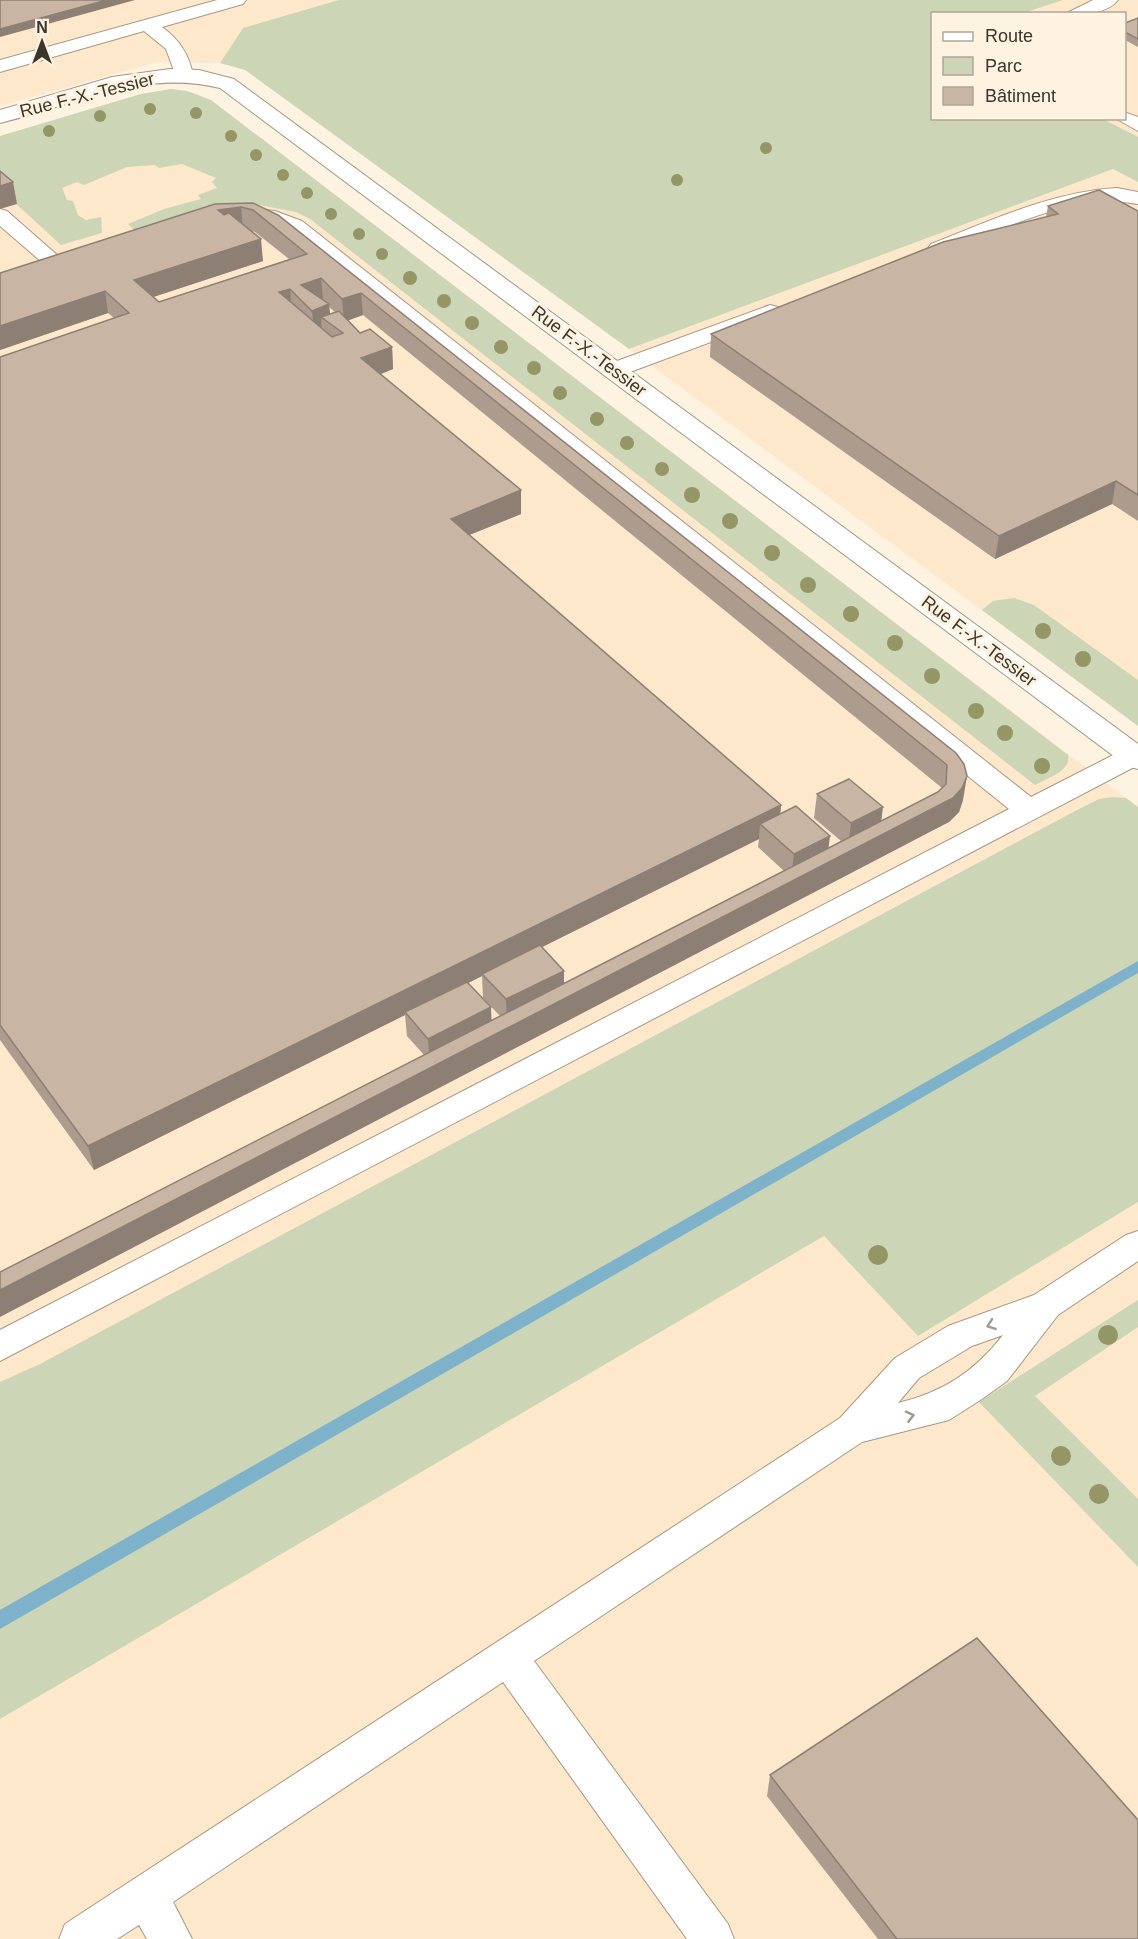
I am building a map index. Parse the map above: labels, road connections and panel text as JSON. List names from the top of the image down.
{
  "streets": {
    "street": ["Rue F.-X.-Tessier"]
  },
  "legend": ["Route", "Parc", "Bâtiment"],
  "north": "top"
}
